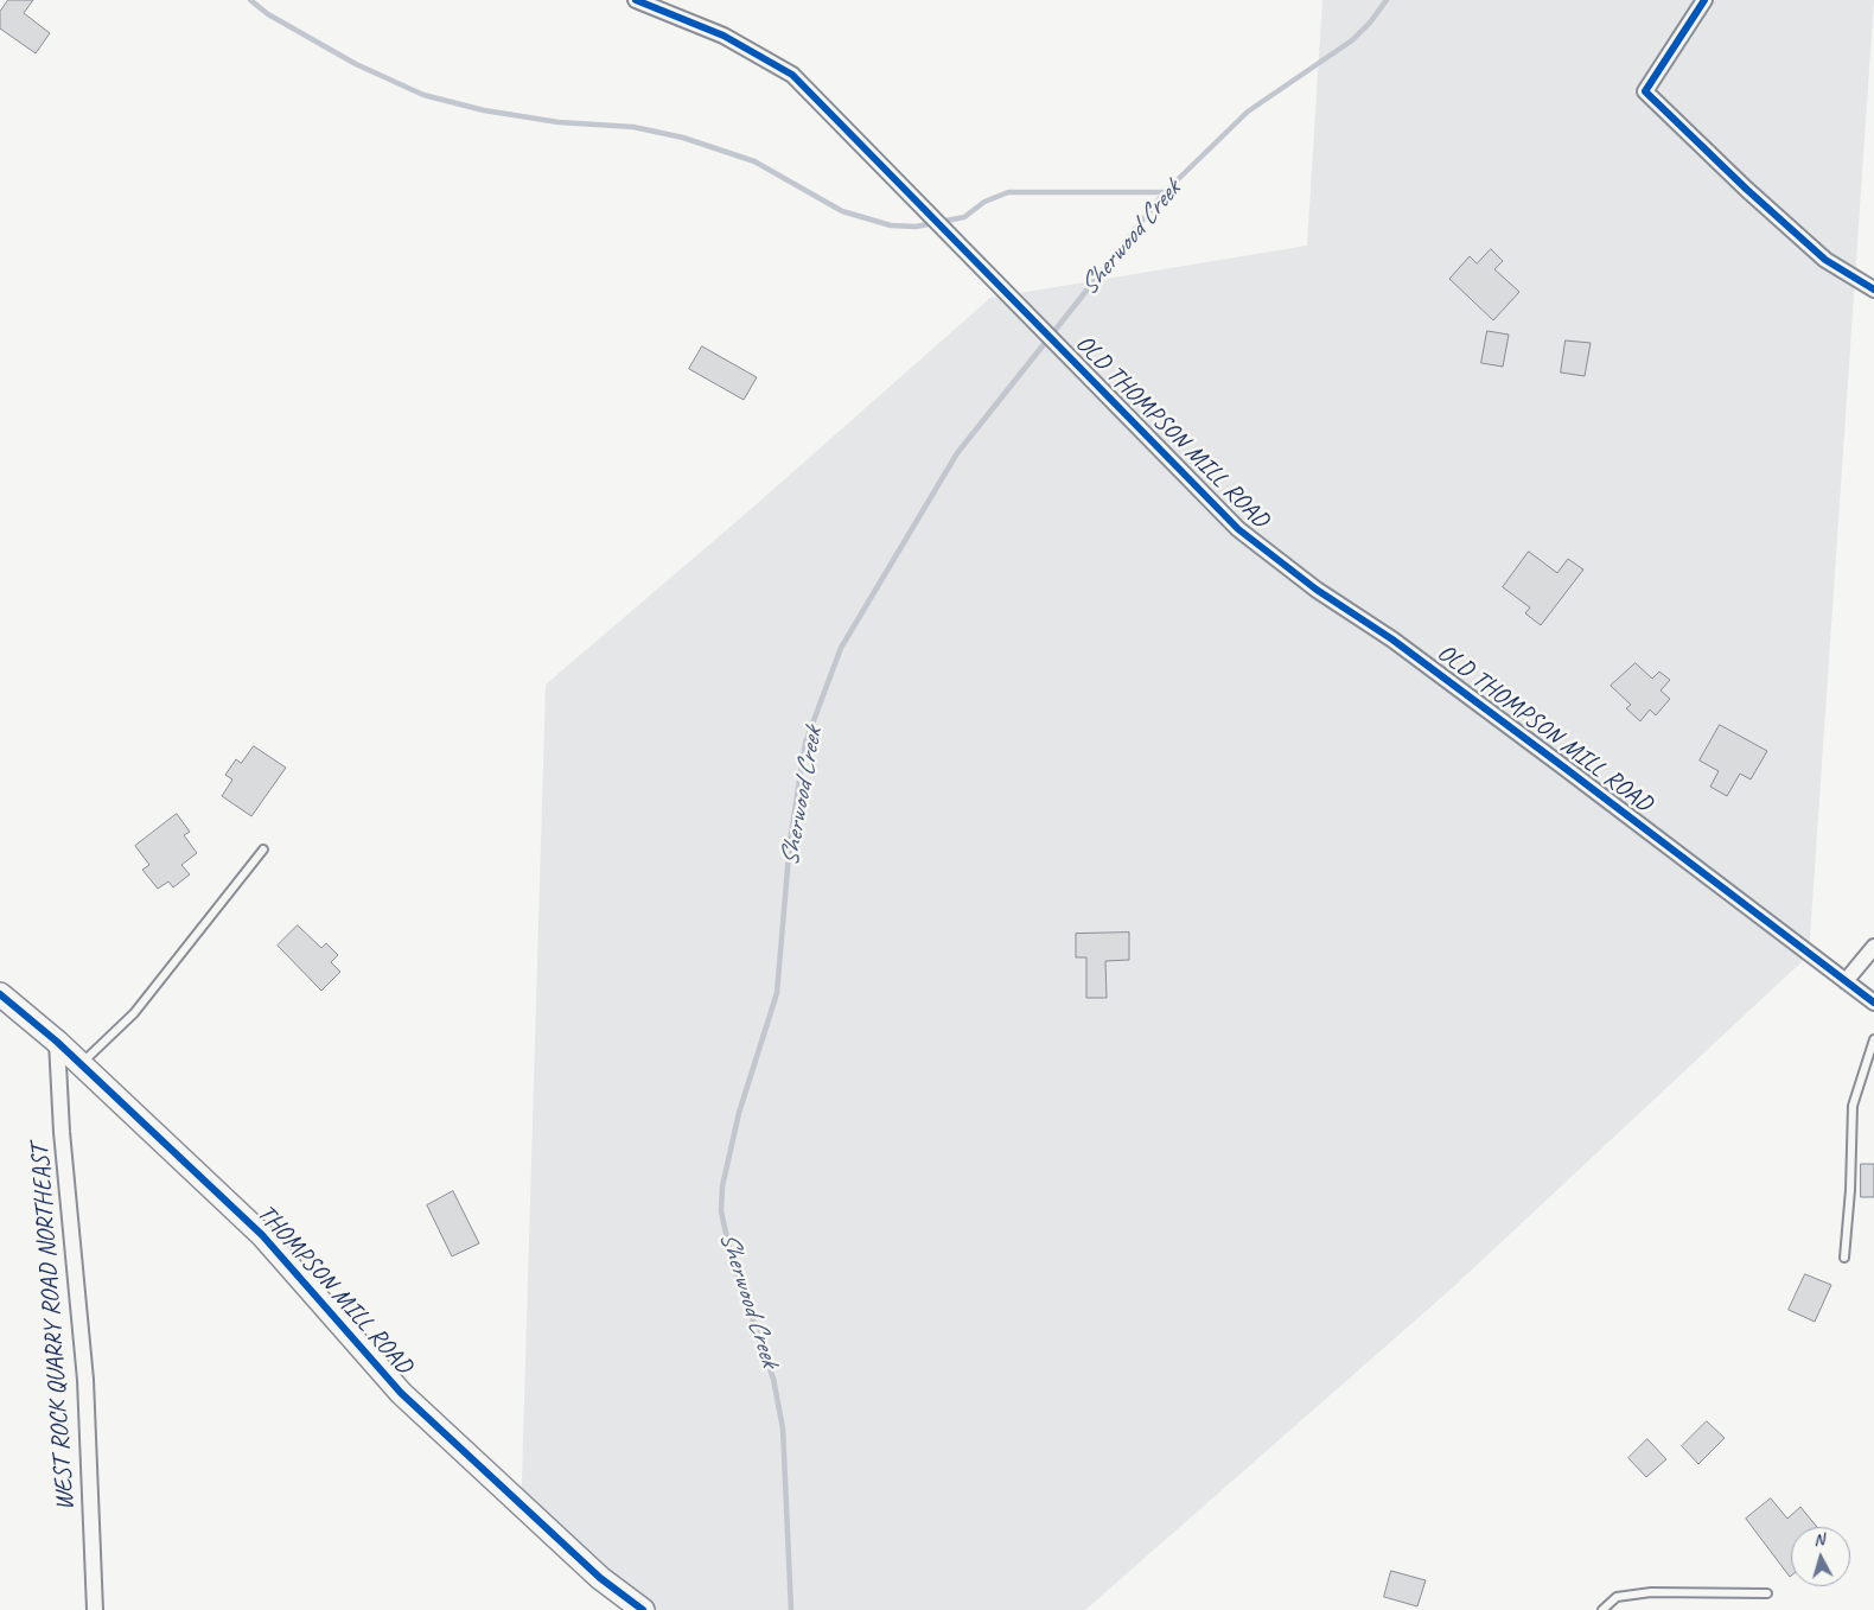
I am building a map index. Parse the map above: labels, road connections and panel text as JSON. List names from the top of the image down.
{
  "streets": {
    "street": ["OLD THOMPSON MILL ROAD", "THOMPSON MILL ROAD", "WEST ROCK QUARRY ROAD NORTHEAST"]
  },
  "crossings": [
    ["THOMPSON MILL ROAD", "WEST ROCK QUARRY ROAD NORTHEAST"]
  ],
  "water": ["Sherwood Creek"],
  "north": "top"
}
